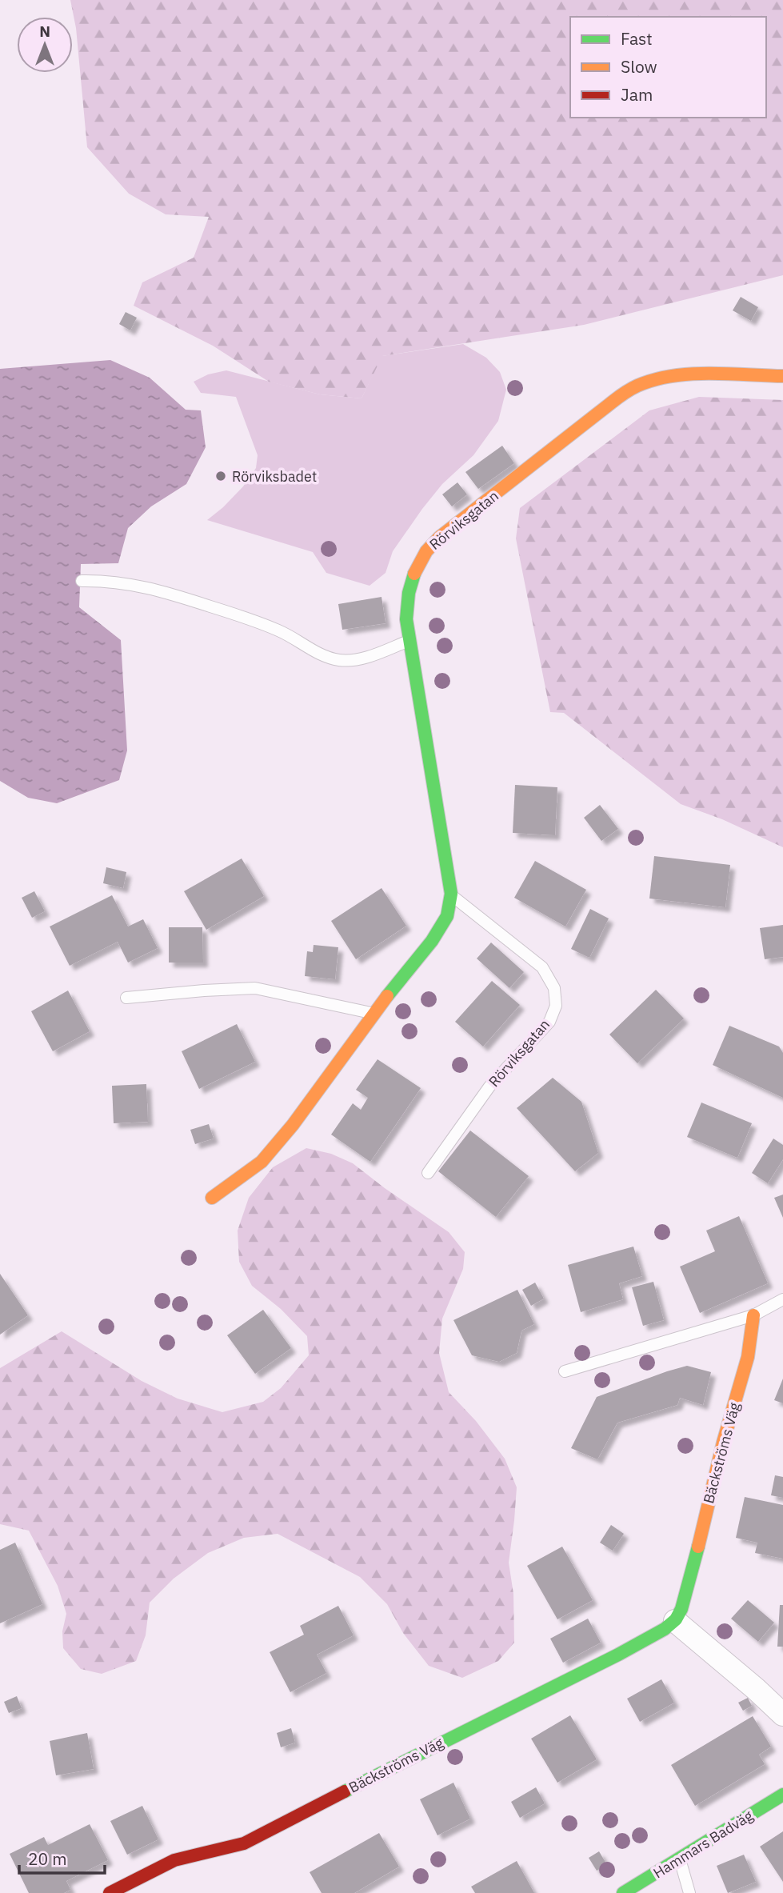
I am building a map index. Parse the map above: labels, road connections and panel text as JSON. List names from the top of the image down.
{
  "streets": {
    "street": ["Rörviksgatan", "Bäckströms Väg", "Hammars Badväg"]
  },
  "places": ["Rörviksbadet"],
  "legend": ["Fast", "Slow", "Jam"],
  "scale_bar": "20 m",
  "north": "top"
}
